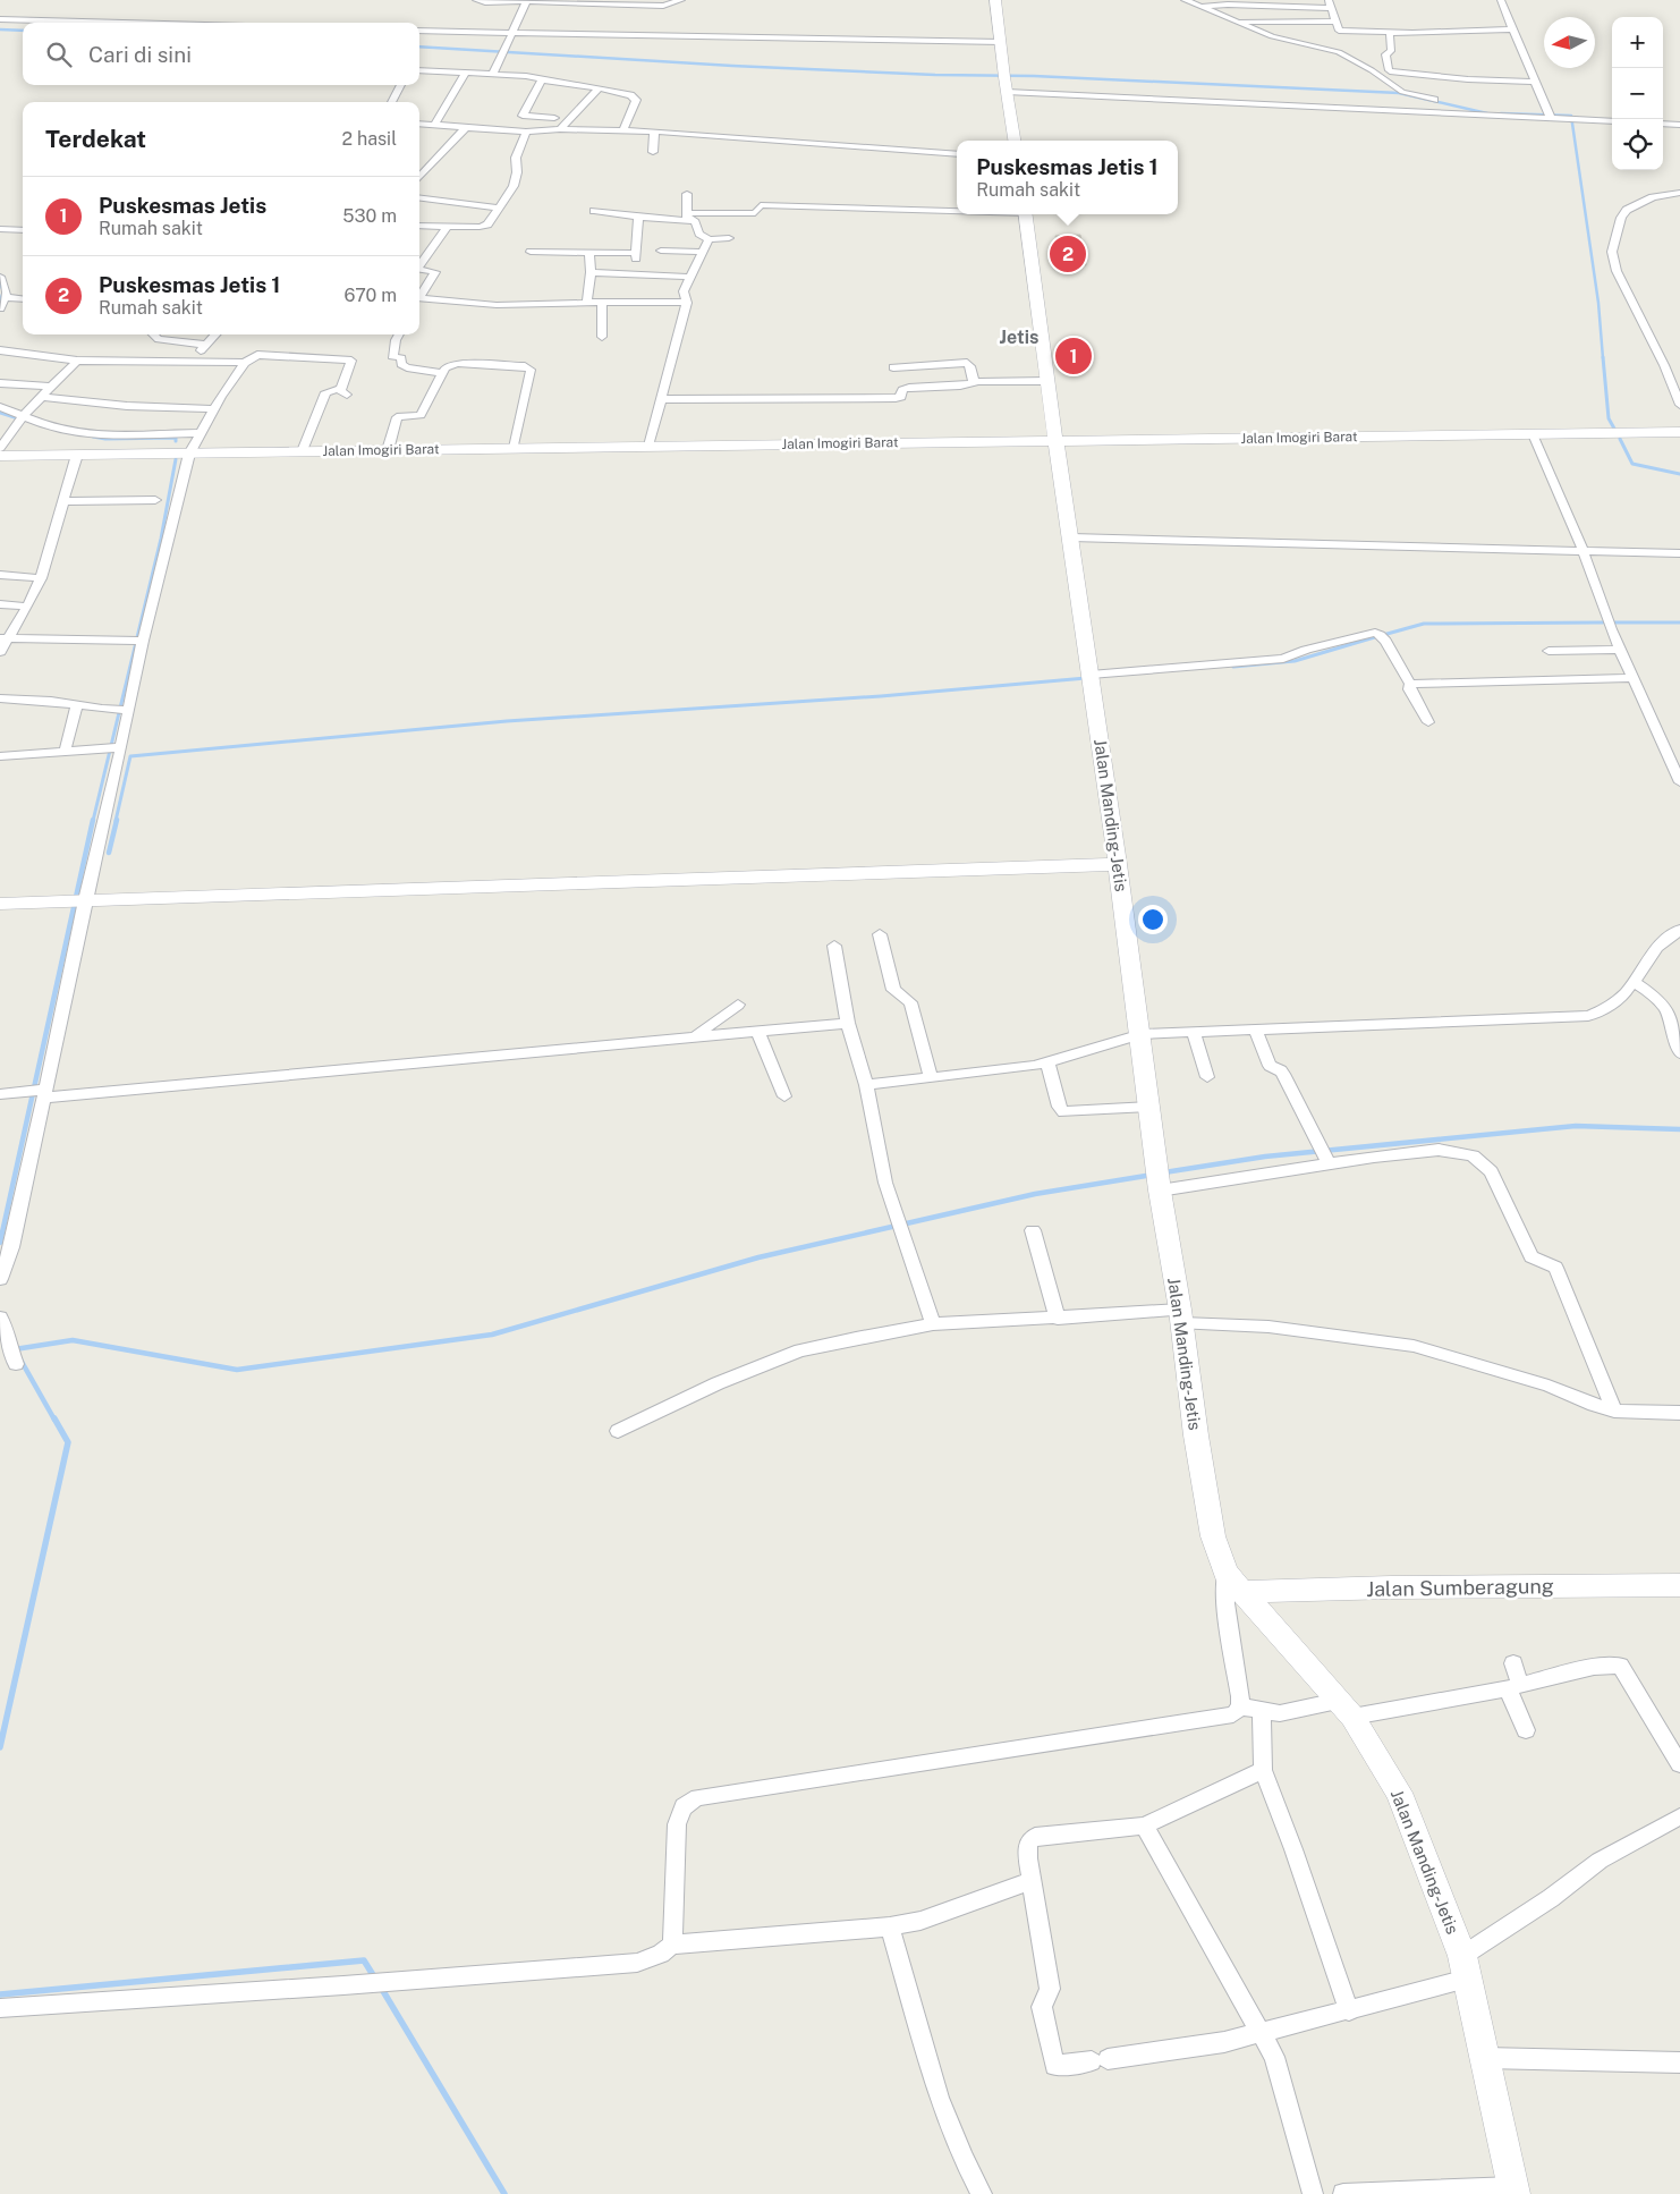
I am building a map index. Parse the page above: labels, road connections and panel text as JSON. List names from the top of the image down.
{
  "streets": {
    "main road": ["Jalan Imogiri Barat", "Jalan Manding-Jetis", "Jalan Sumberagung"]
  },
  "crossings": [
    ["Jalan Imogiri Barat", "Jalan Manding-Jetis"],
    ["Jalan Manding-Jetis", "Jalan Sumberagung"]
  ],
  "districts": ["Jetis"],
  "north": "left",
  "page": {
    "map_buttons": ["+", "−"],
    "search": "Cari di sini",
    "heading": ["Terdekat", "2 hasil"],
    "popup": ["Puskesmas Jetis 1", "Rumah sakit"],
    "list": [
      {
        "mark": "1",
        "name": "Puskesmas Jetis",
        "note": "Rumah sakit",
        "value": "530 m"
      },
      {
        "mark": "2",
        "name": "Puskesmas Jetis 1",
        "note": "Rumah sakit",
        "value": "670 m"
      }
    ],
    "pins": ["2", "1"]
  }
}
